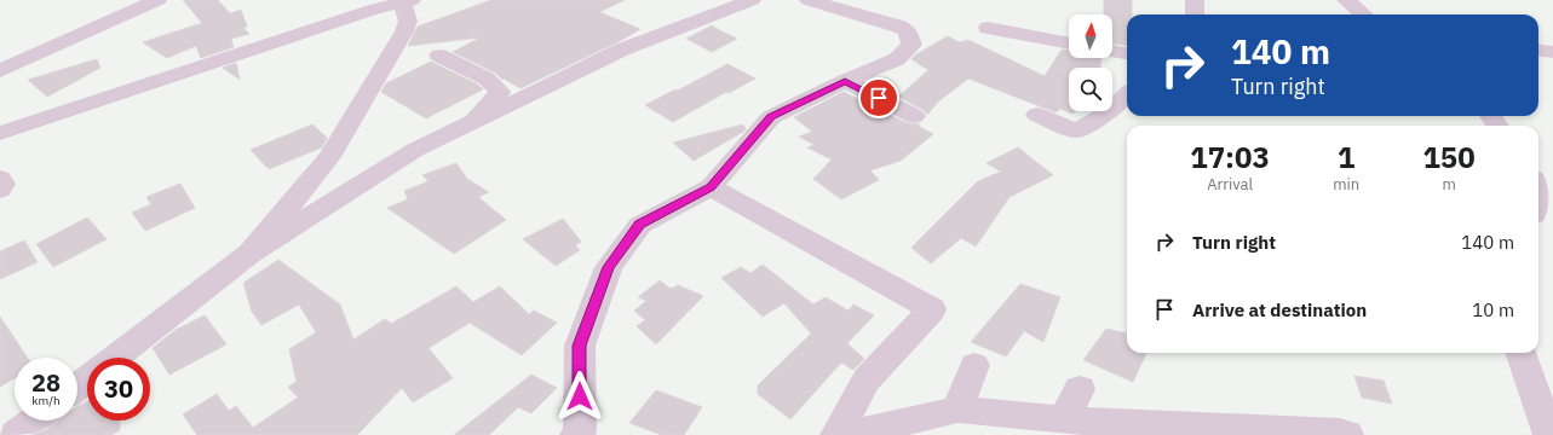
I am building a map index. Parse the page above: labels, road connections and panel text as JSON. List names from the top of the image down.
{
  "north": "top",
  "page": {
    "turn": ["140 m", "Turn right"],
    "eta": [
      "17:03",
      "Arrival",
      "1",
      "min",
      "150",
      "m"
    ],
    "list": [
      {
        "name": "Turn right",
        "value": "140 m"
      },
      {
        "name": "Arrive at destination",
        "value": "10 m"
      }
    ],
    "speed": "28 km/h",
    "limit": "30"
  }
}
